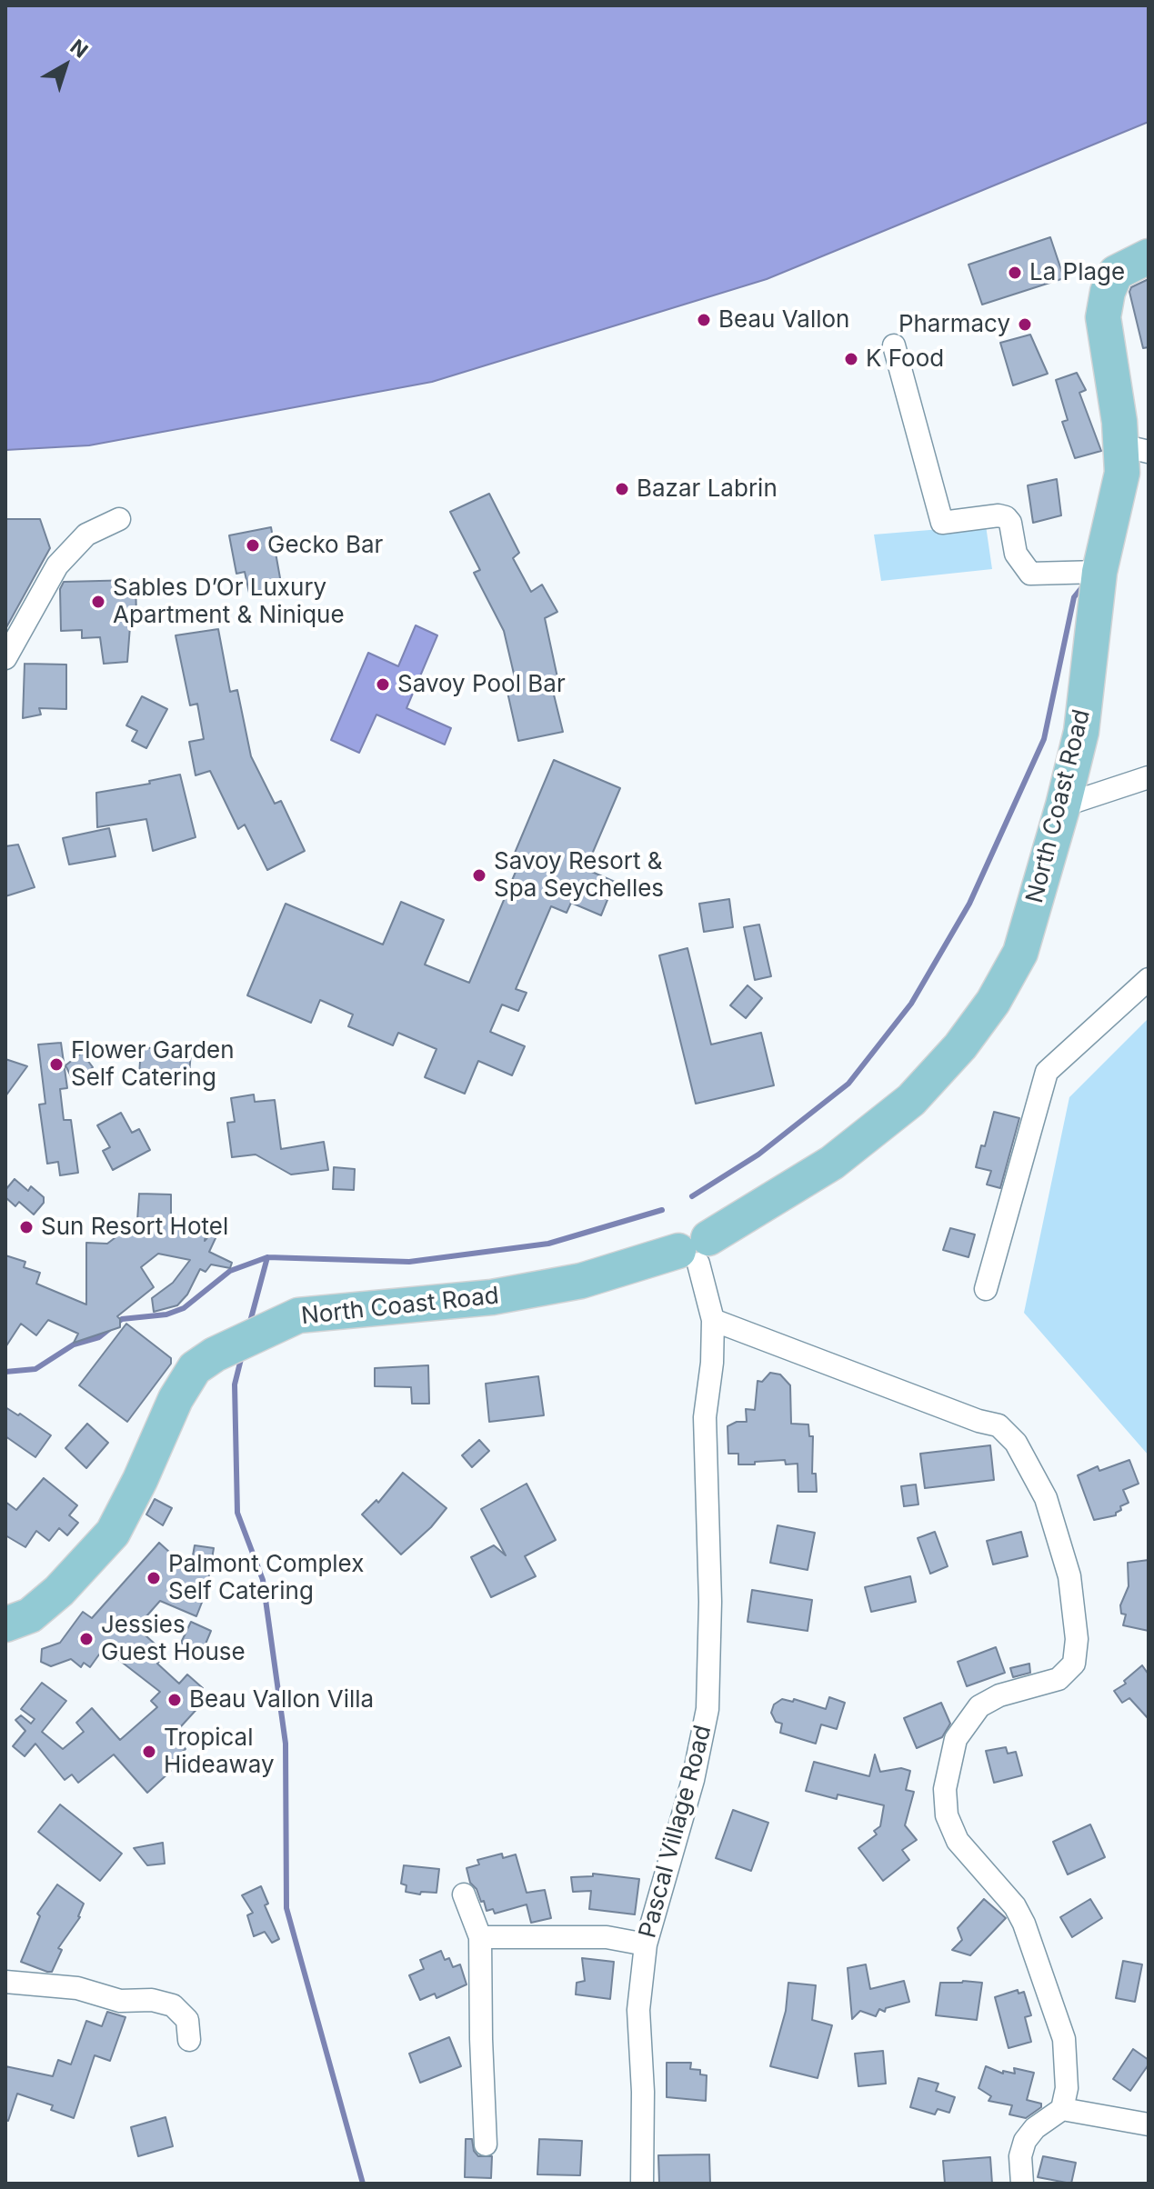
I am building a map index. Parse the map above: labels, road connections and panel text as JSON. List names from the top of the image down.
{
  "streets": {
    "main road": ["North Coast Road"],
    "street": ["Pascal Village Road"]
  },
  "crossings": [
    ["North Coast Road", "Pascal Village Road"]
  ],
  "places": [
    "La Plage",
    "Beau Vallon",
    "Pharmacy",
    "K Food",
    "Bazar Labrin",
    "Gecko Bar",
    "Sables D’Or Luxury Apartment & Ninique",
    "Savoy Pool Bar",
    "Savoy Resort & Spa Seychelles",
    "Flower Garden Self Catering",
    "Sun Resort Hotel",
    "Palmont Complex Self Catering",
    "Jessies Guest House",
    "Beau Vallon Villa",
    "Tropical Hideaway"
  ],
  "north": "top right"
}
